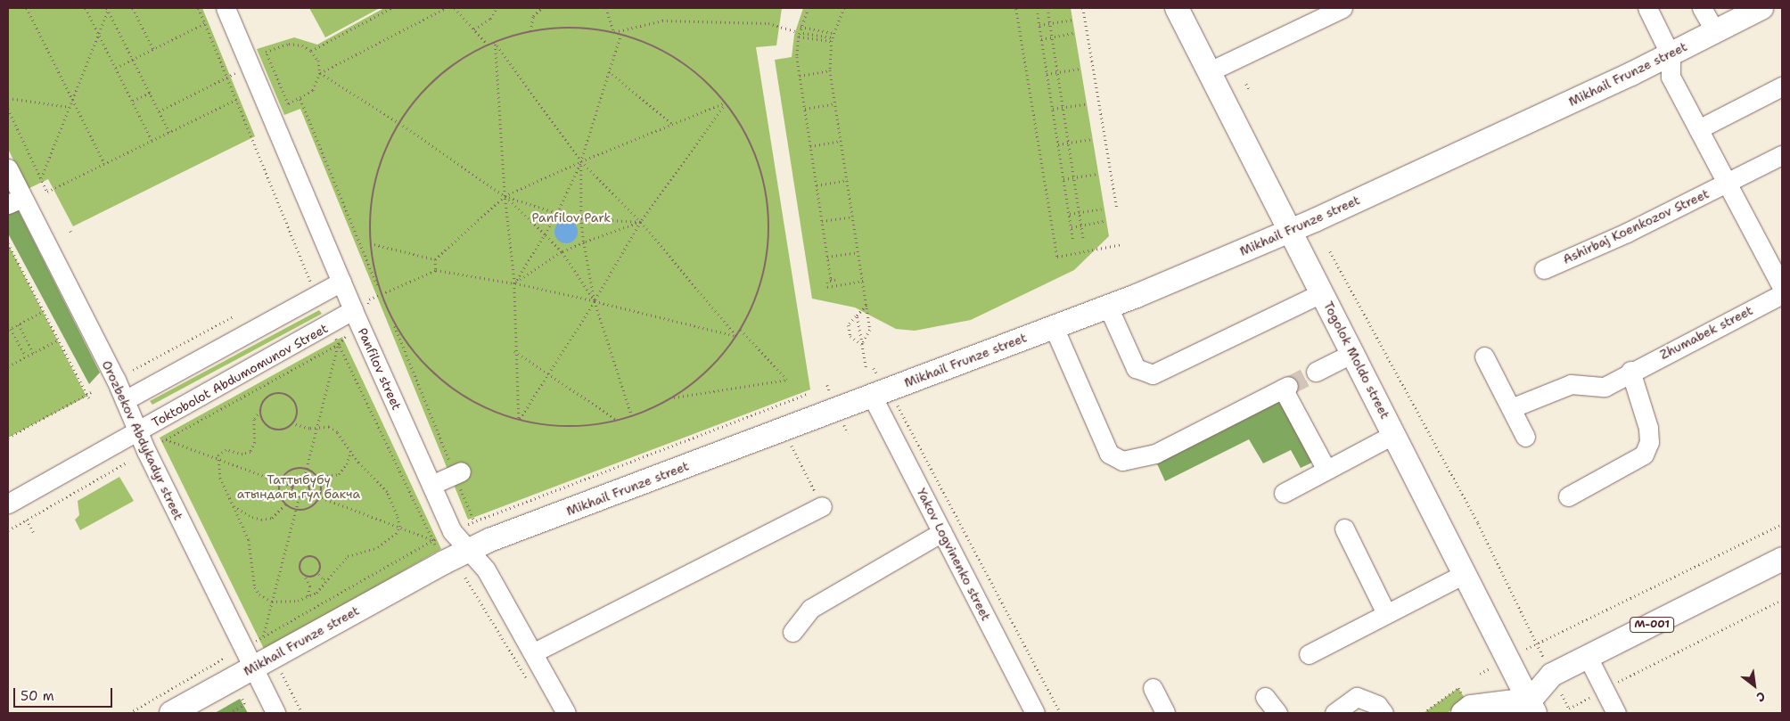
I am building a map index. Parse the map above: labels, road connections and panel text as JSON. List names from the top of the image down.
{
  "streets": {
    "main road": ["Mikhail Frunze street", "Togolok Moldo street", "М-001"],
    "street": [
      "Ashirbaj Koenkozov Street",
      "Zhumabek street",
      "Panfilov street",
      "Toktobolot Abdumomunov Street",
      "Orozbekov Abdykadyr street",
      "Yakov Logvinenko street"
    ]
  },
  "crossings": [
    ["Mikhail Frunze street", "Togolok Moldo street"],
    ["Mikhail Frunze street", "Panfilov street"],
    ["Mikhail Frunze street", "Orozbekov Abdykadyr street"],
    ["Mikhail Frunze street", "Yakov Logvinenko street"],
    ["Togolok Moldo street", "М-001"],
    ["Panfilov street", "Toktobolot Abdumomunov Street"],
    ["Toktobolot Abdumomunov Street", "Orozbekov Abdykadyr street"]
  ],
  "parks": ["Panfilov Park", "Таттыбүбү атындагы гүл бакча"],
  "scale_bar": "50 m",
  "north": "bottom right"
}
